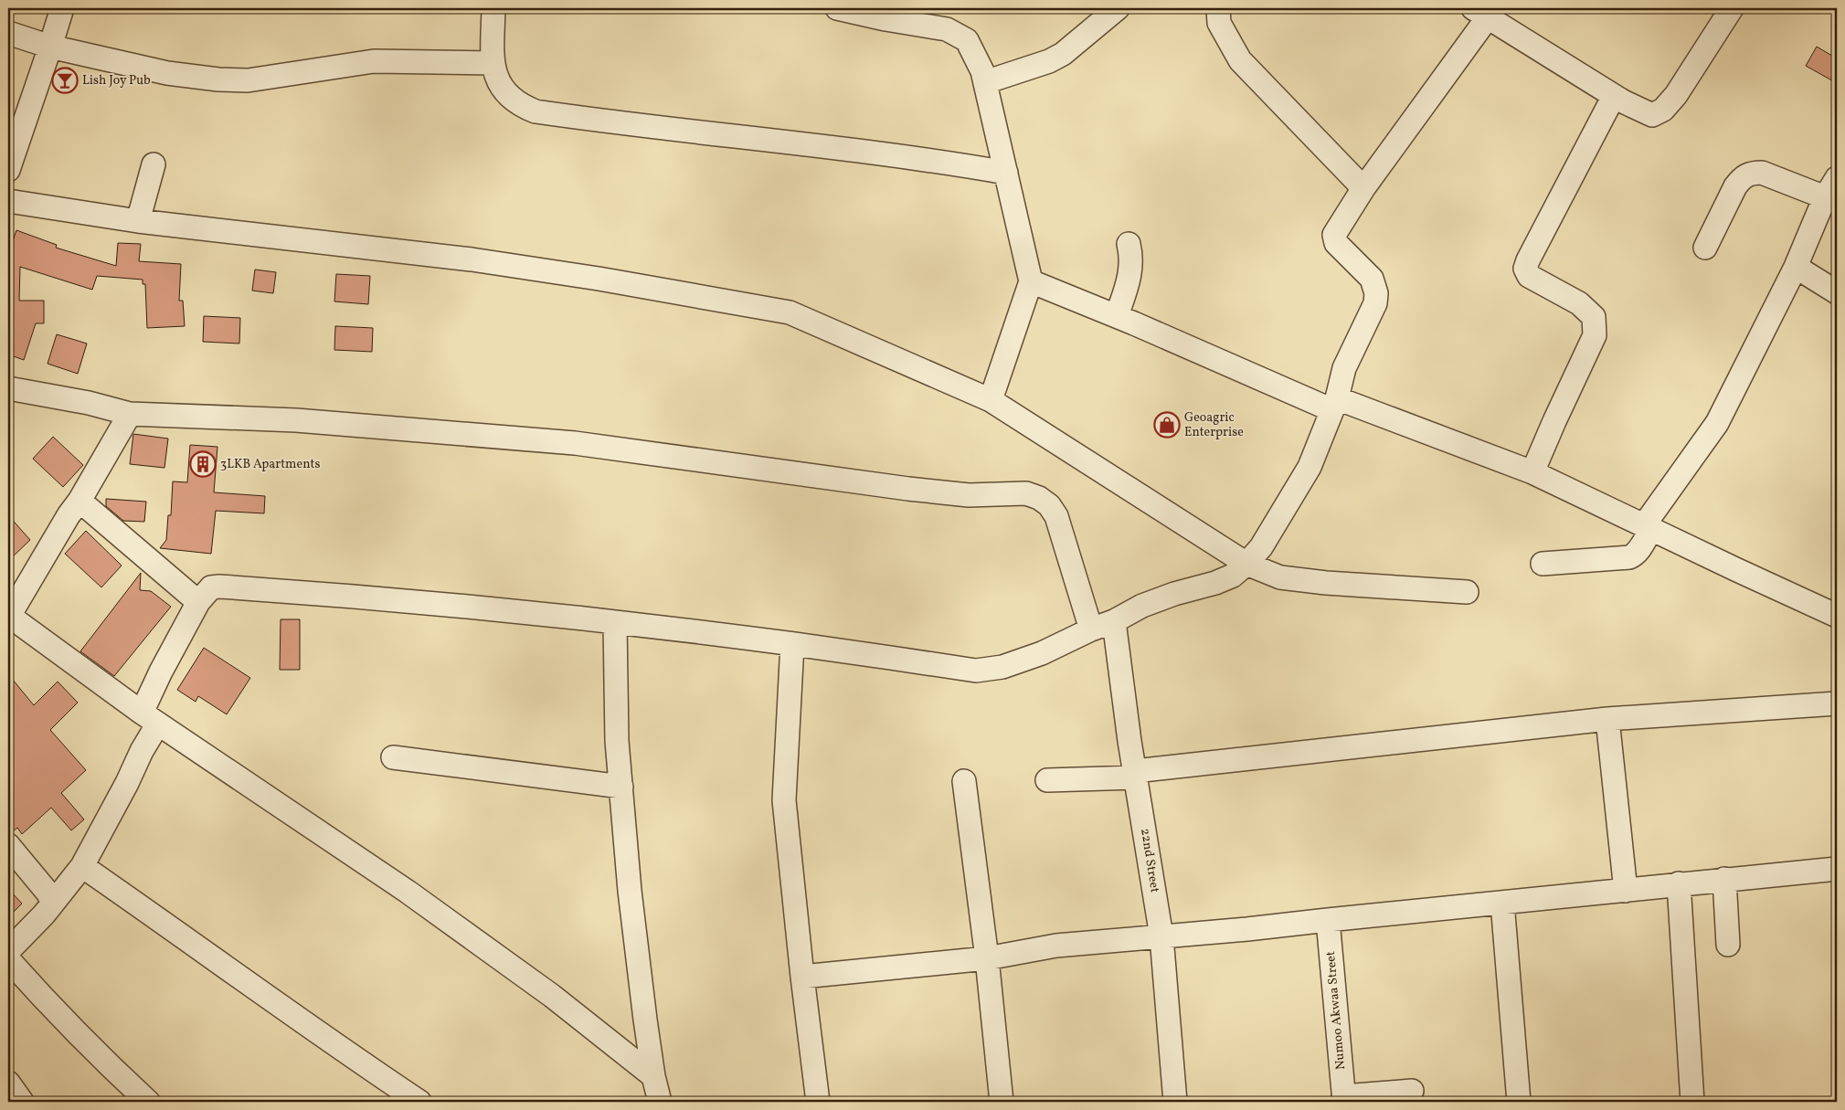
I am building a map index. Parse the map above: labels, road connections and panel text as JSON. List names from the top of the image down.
{
  "streets": {
    "street": ["22nd Street", "Numoo Akwaa Street"]
  },
  "places": {
    "bar": ["Lish Joy Pub"],
    "shop": ["Geoagric Enterprise"],
    "building": ["3LKB Apartments"]
  }
}
